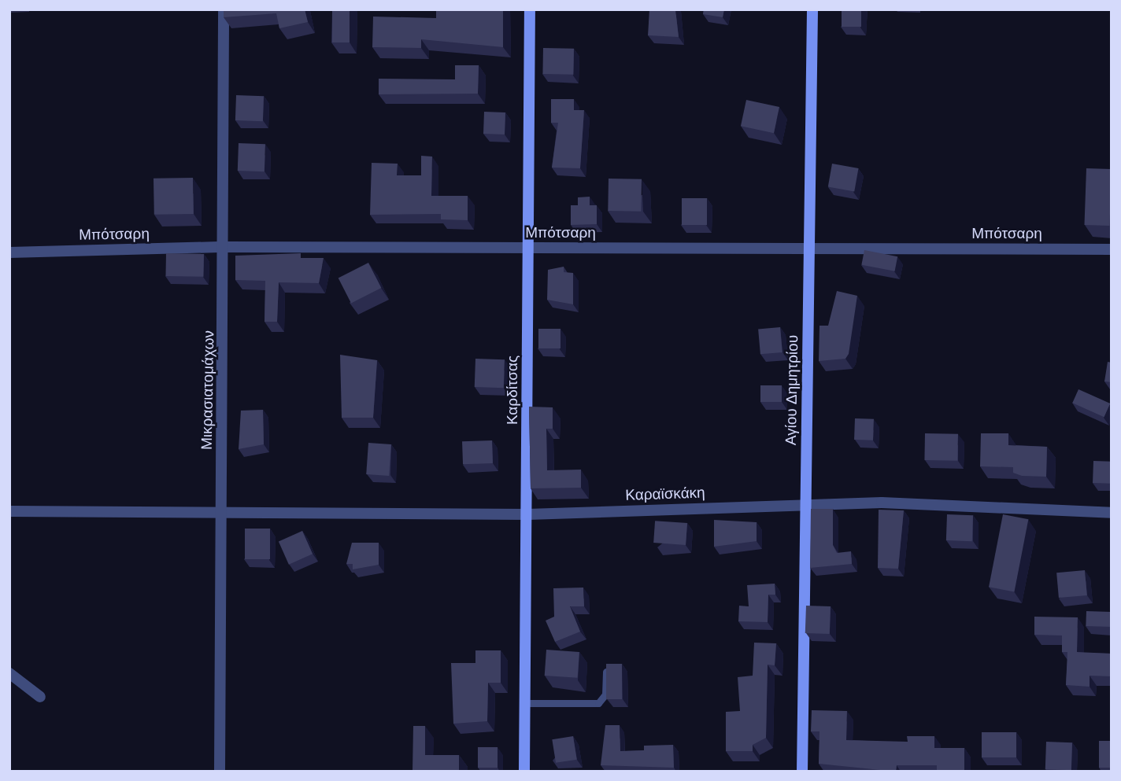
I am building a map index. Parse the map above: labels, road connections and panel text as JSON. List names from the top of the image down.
{
  "streets": {
    "street": [
      "Μπότσαρη",
      "Μικρασιατομάχων",
      "Καρδίτσας",
      "Αγίου Δημητρίου",
      "Καραϊσκάκη"
    ]
  },
  "crossings": [
    ["Μπότσαρη", "Μικρασιατομάχων"],
    ["Μπότσαρη", "Καρδίτσας"],
    ["Μπότσαρη", "Αγίου Δημητρίου"],
    ["Μικρασιατομάχων", "Καραϊσκάκη"],
    ["Καρδίτσας", "Καραϊσκάκη"],
    ["Αγίου Δημητρίου", "Καραϊσκάκη"]
  ]
}
